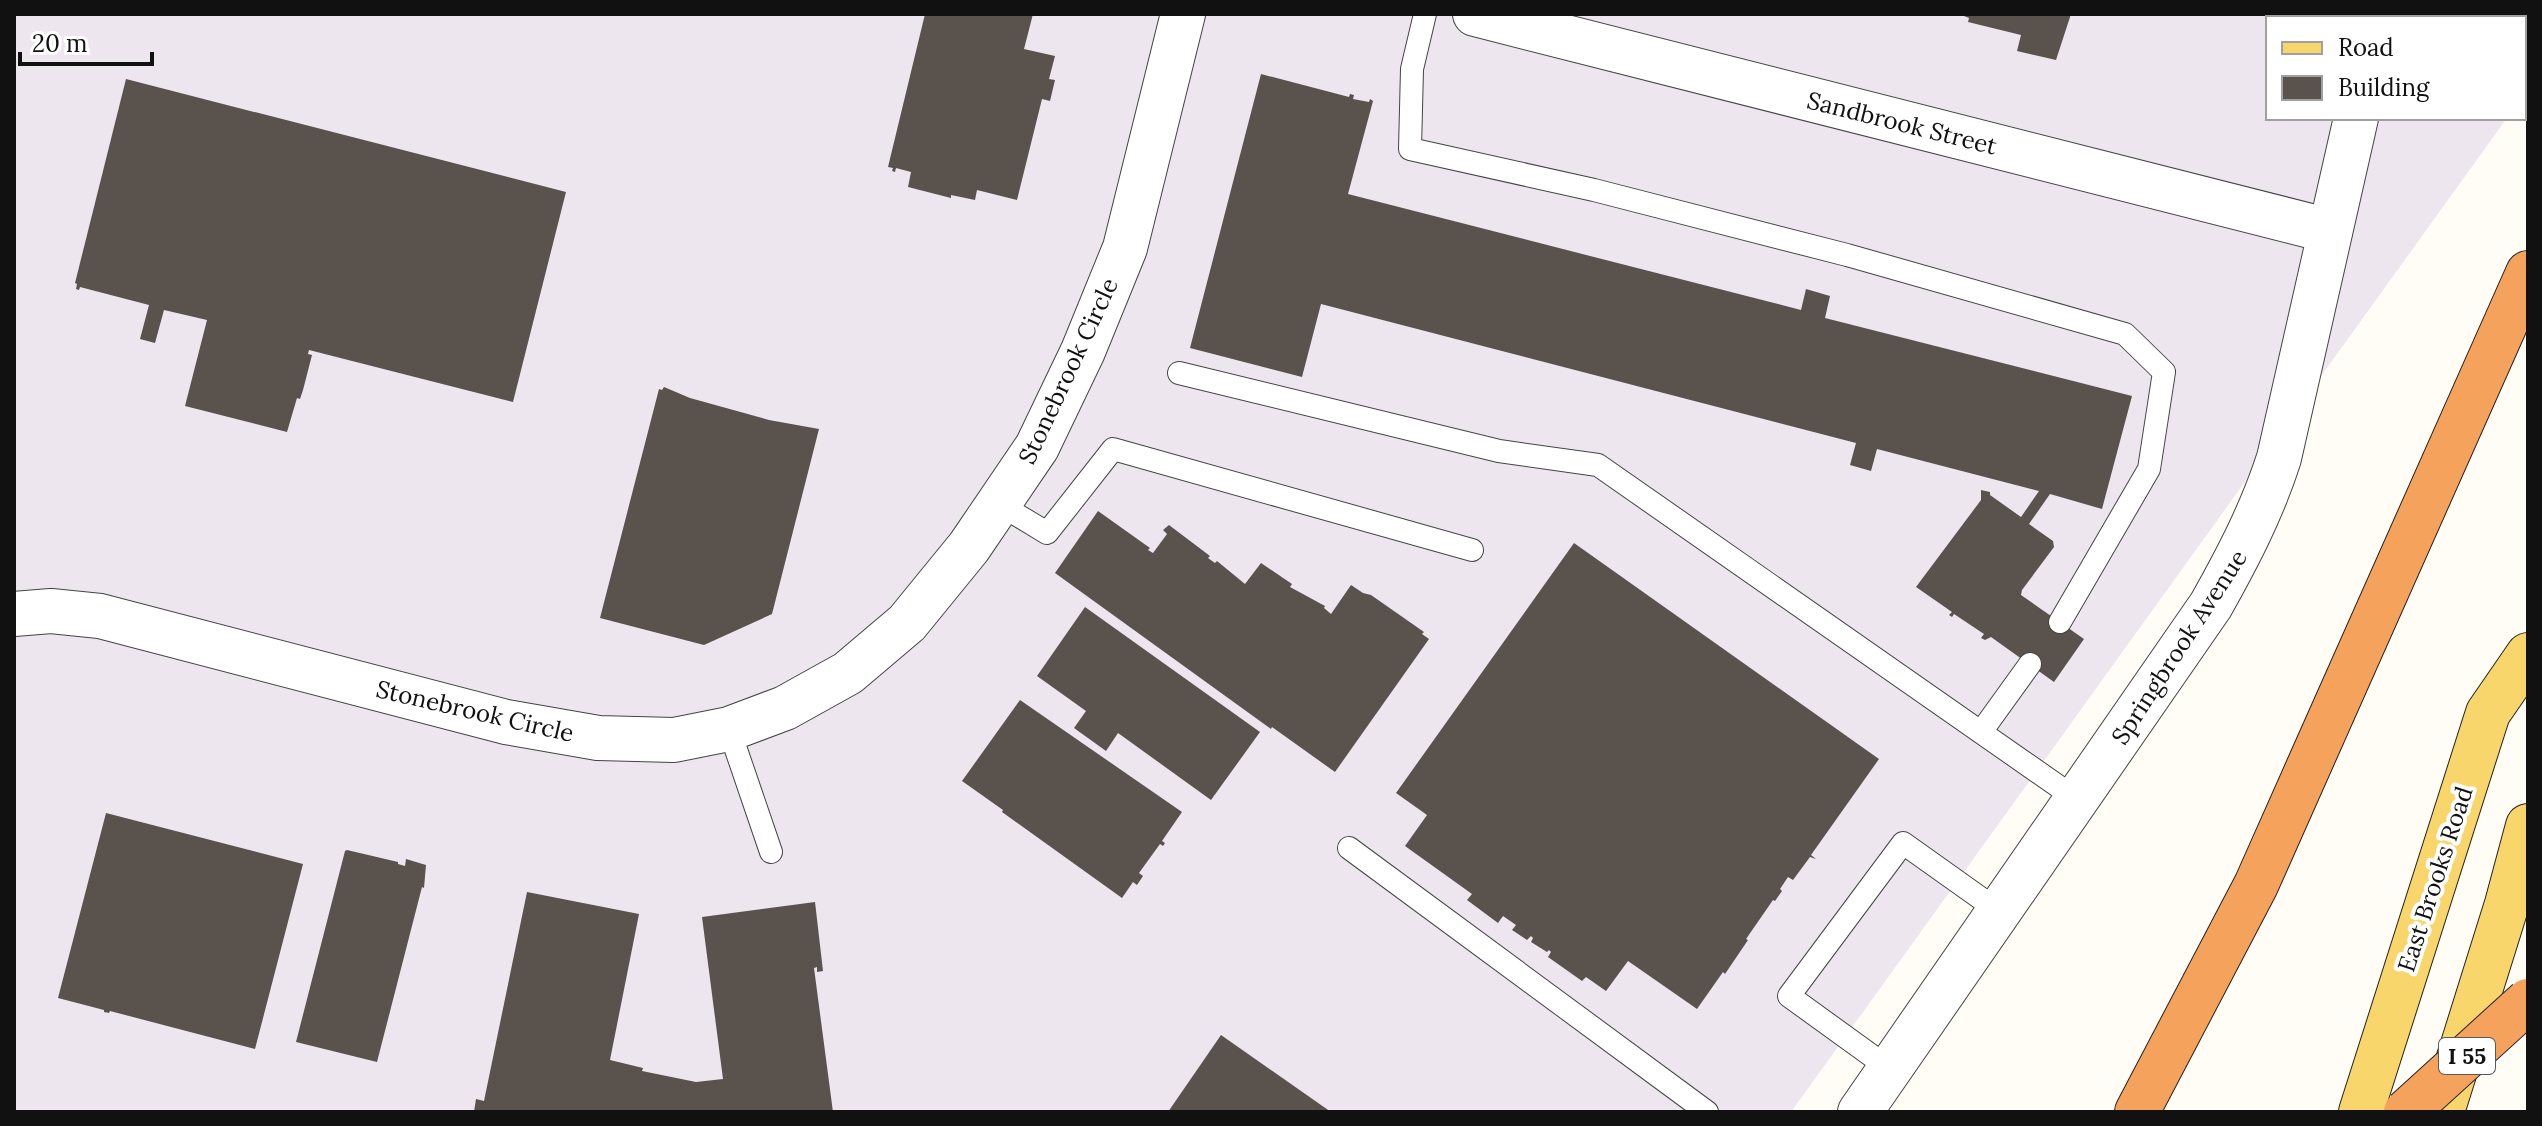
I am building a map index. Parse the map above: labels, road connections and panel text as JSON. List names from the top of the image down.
{
  "streets": {
    "highway": ["I 55"],
    "main road": ["East Brooks Road"],
    "street": ["Sandbrook Street", "Stonebrook Circle", "Springbrook Avenue"]
  },
  "crossings": [
    ["Sandbrook Street", "Springbrook Avenue"]
  ],
  "legend": ["Road", "Building"],
  "scale_bar": "20 m"
}
